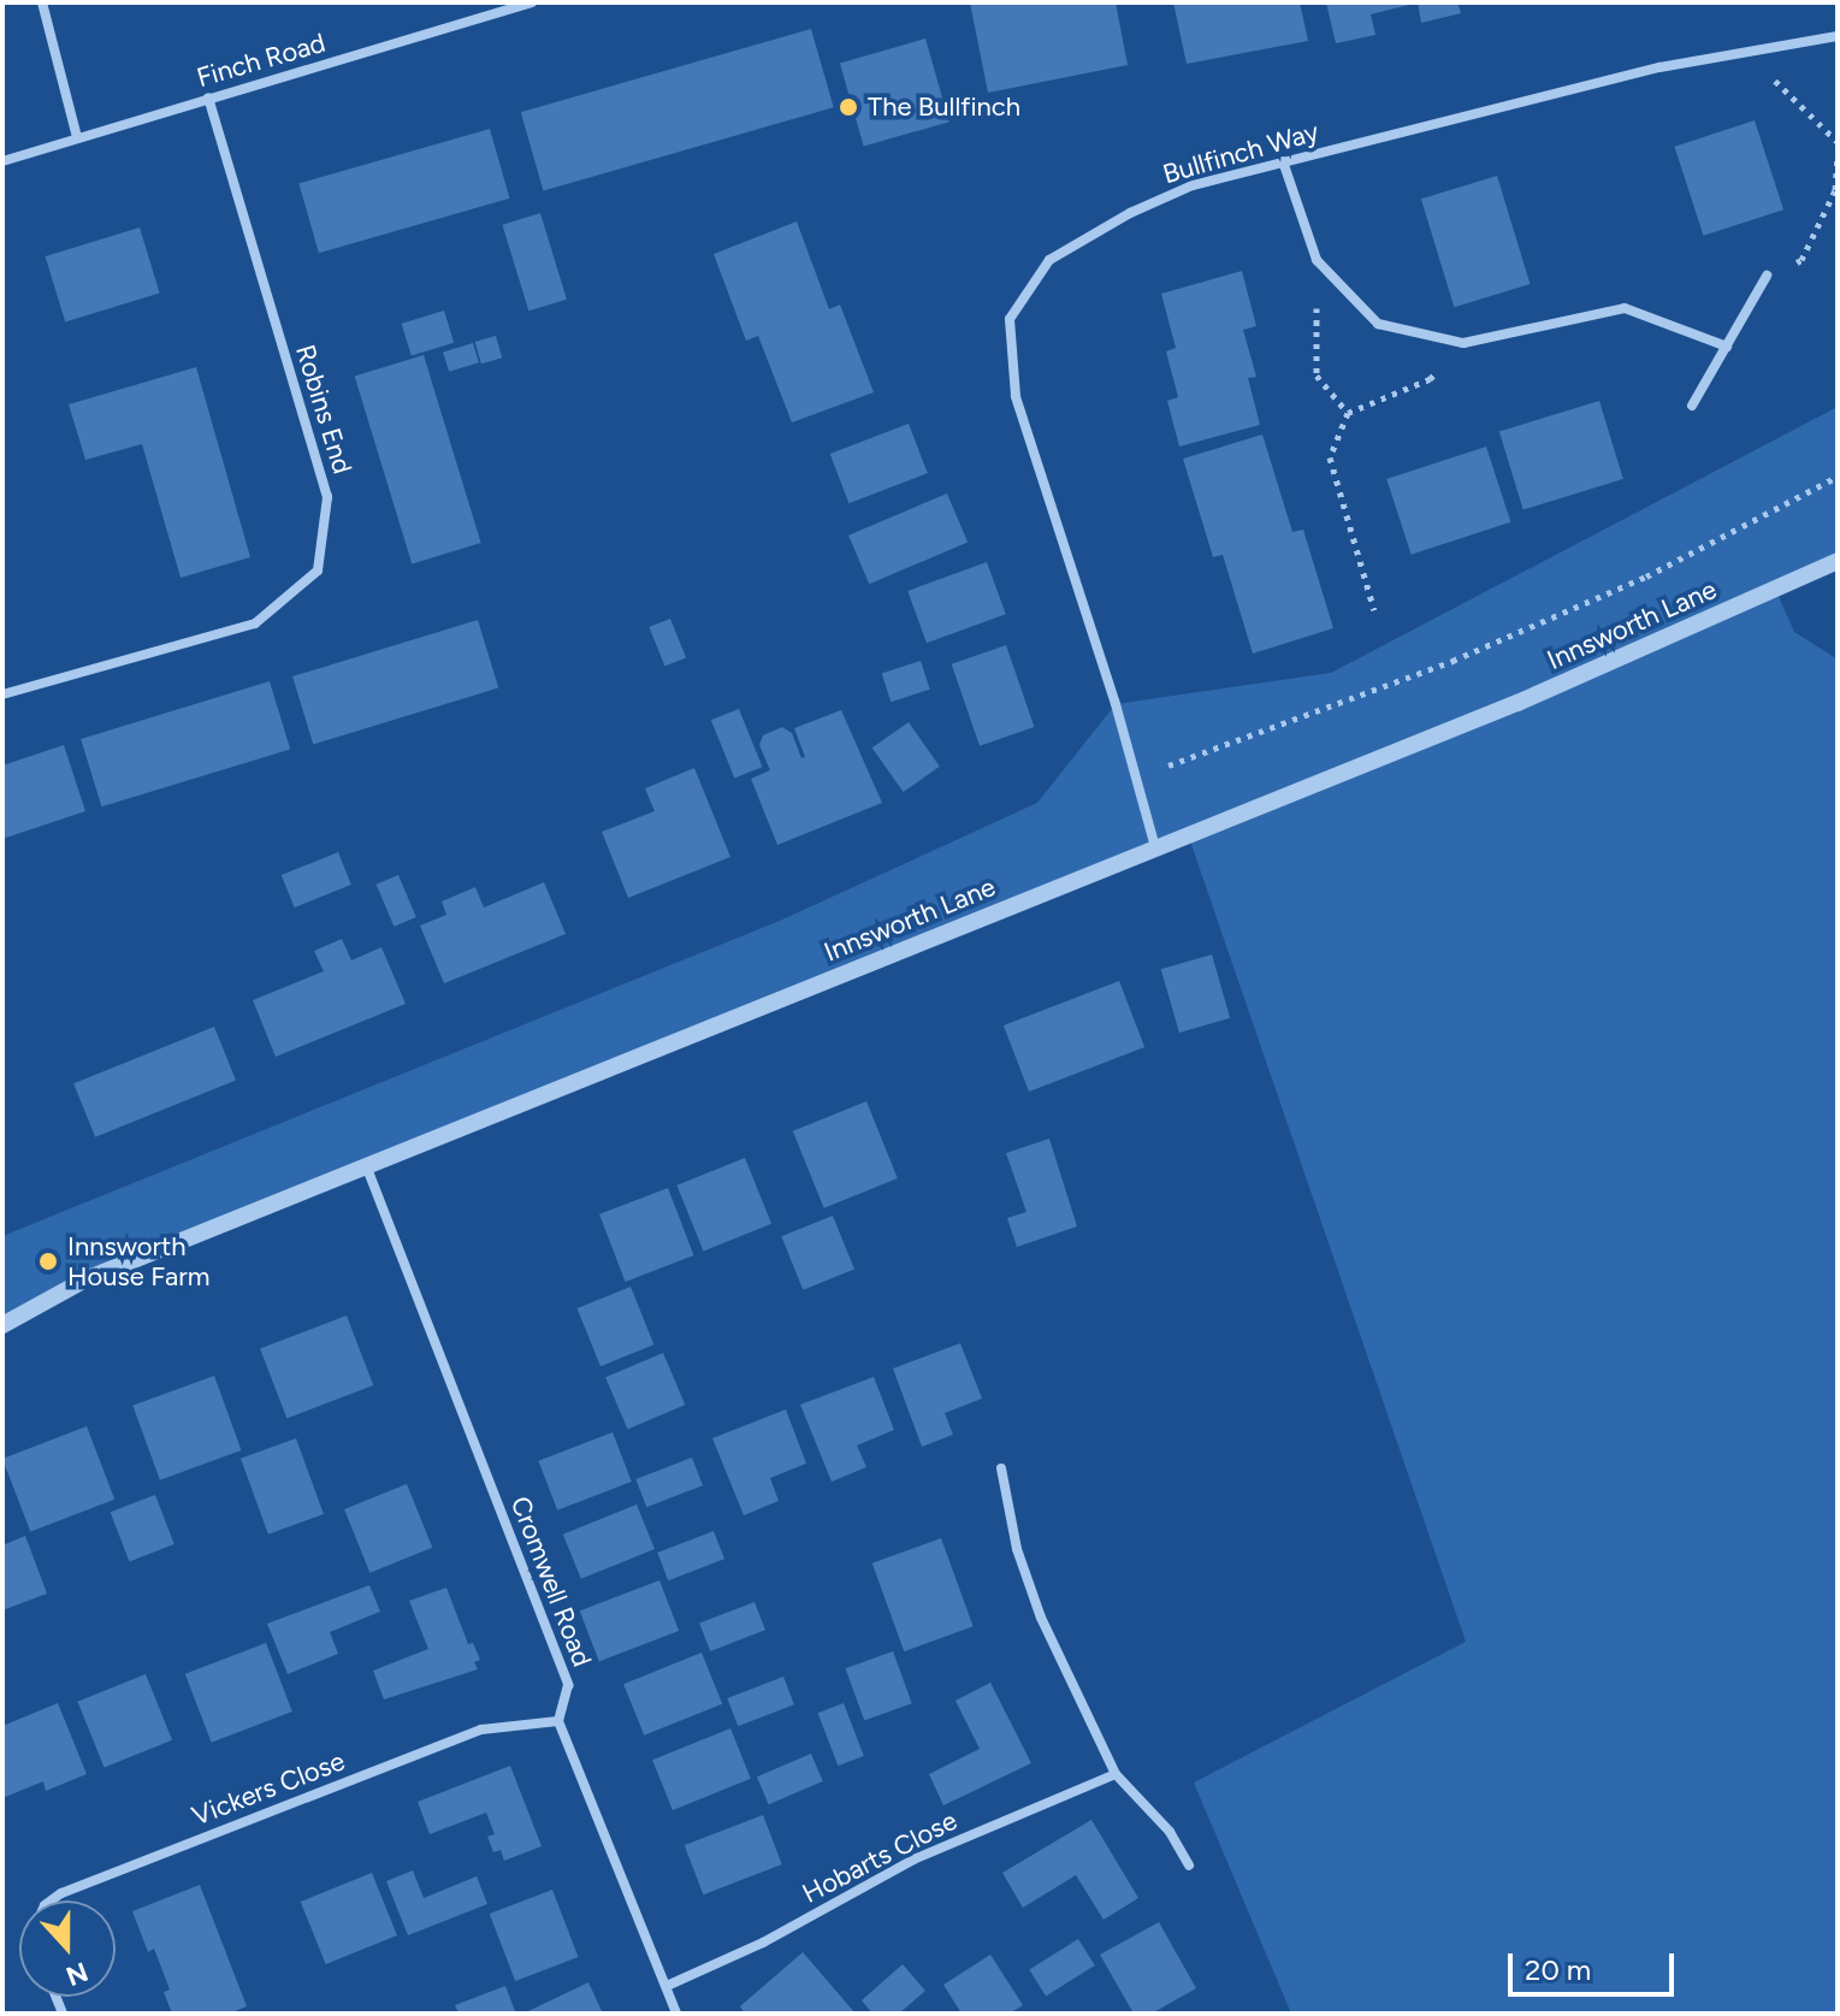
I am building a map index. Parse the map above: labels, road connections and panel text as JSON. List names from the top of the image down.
{
  "streets": {
    "street": [
      "Finch Road",
      "Bullfinch Way",
      "Robins End",
      "Innsworth Lane",
      "Cromwell Road",
      "Vickers Close",
      "Hobarts Close"
    ]
  },
  "crossings": [
    ["Finch Road", "Robins End"],
    ["Bullfinch Way", "Innsworth Lane"],
    ["Innsworth Lane", "Cromwell Road"],
    ["Cromwell Road", "Vickers Close"],
    ["Cromwell Road", "Hobarts Close"]
  ],
  "places": ["The Bullfinch", "Innsworth House Farm"],
  "scale_bar": "20 m",
  "north": "bottom"
}
